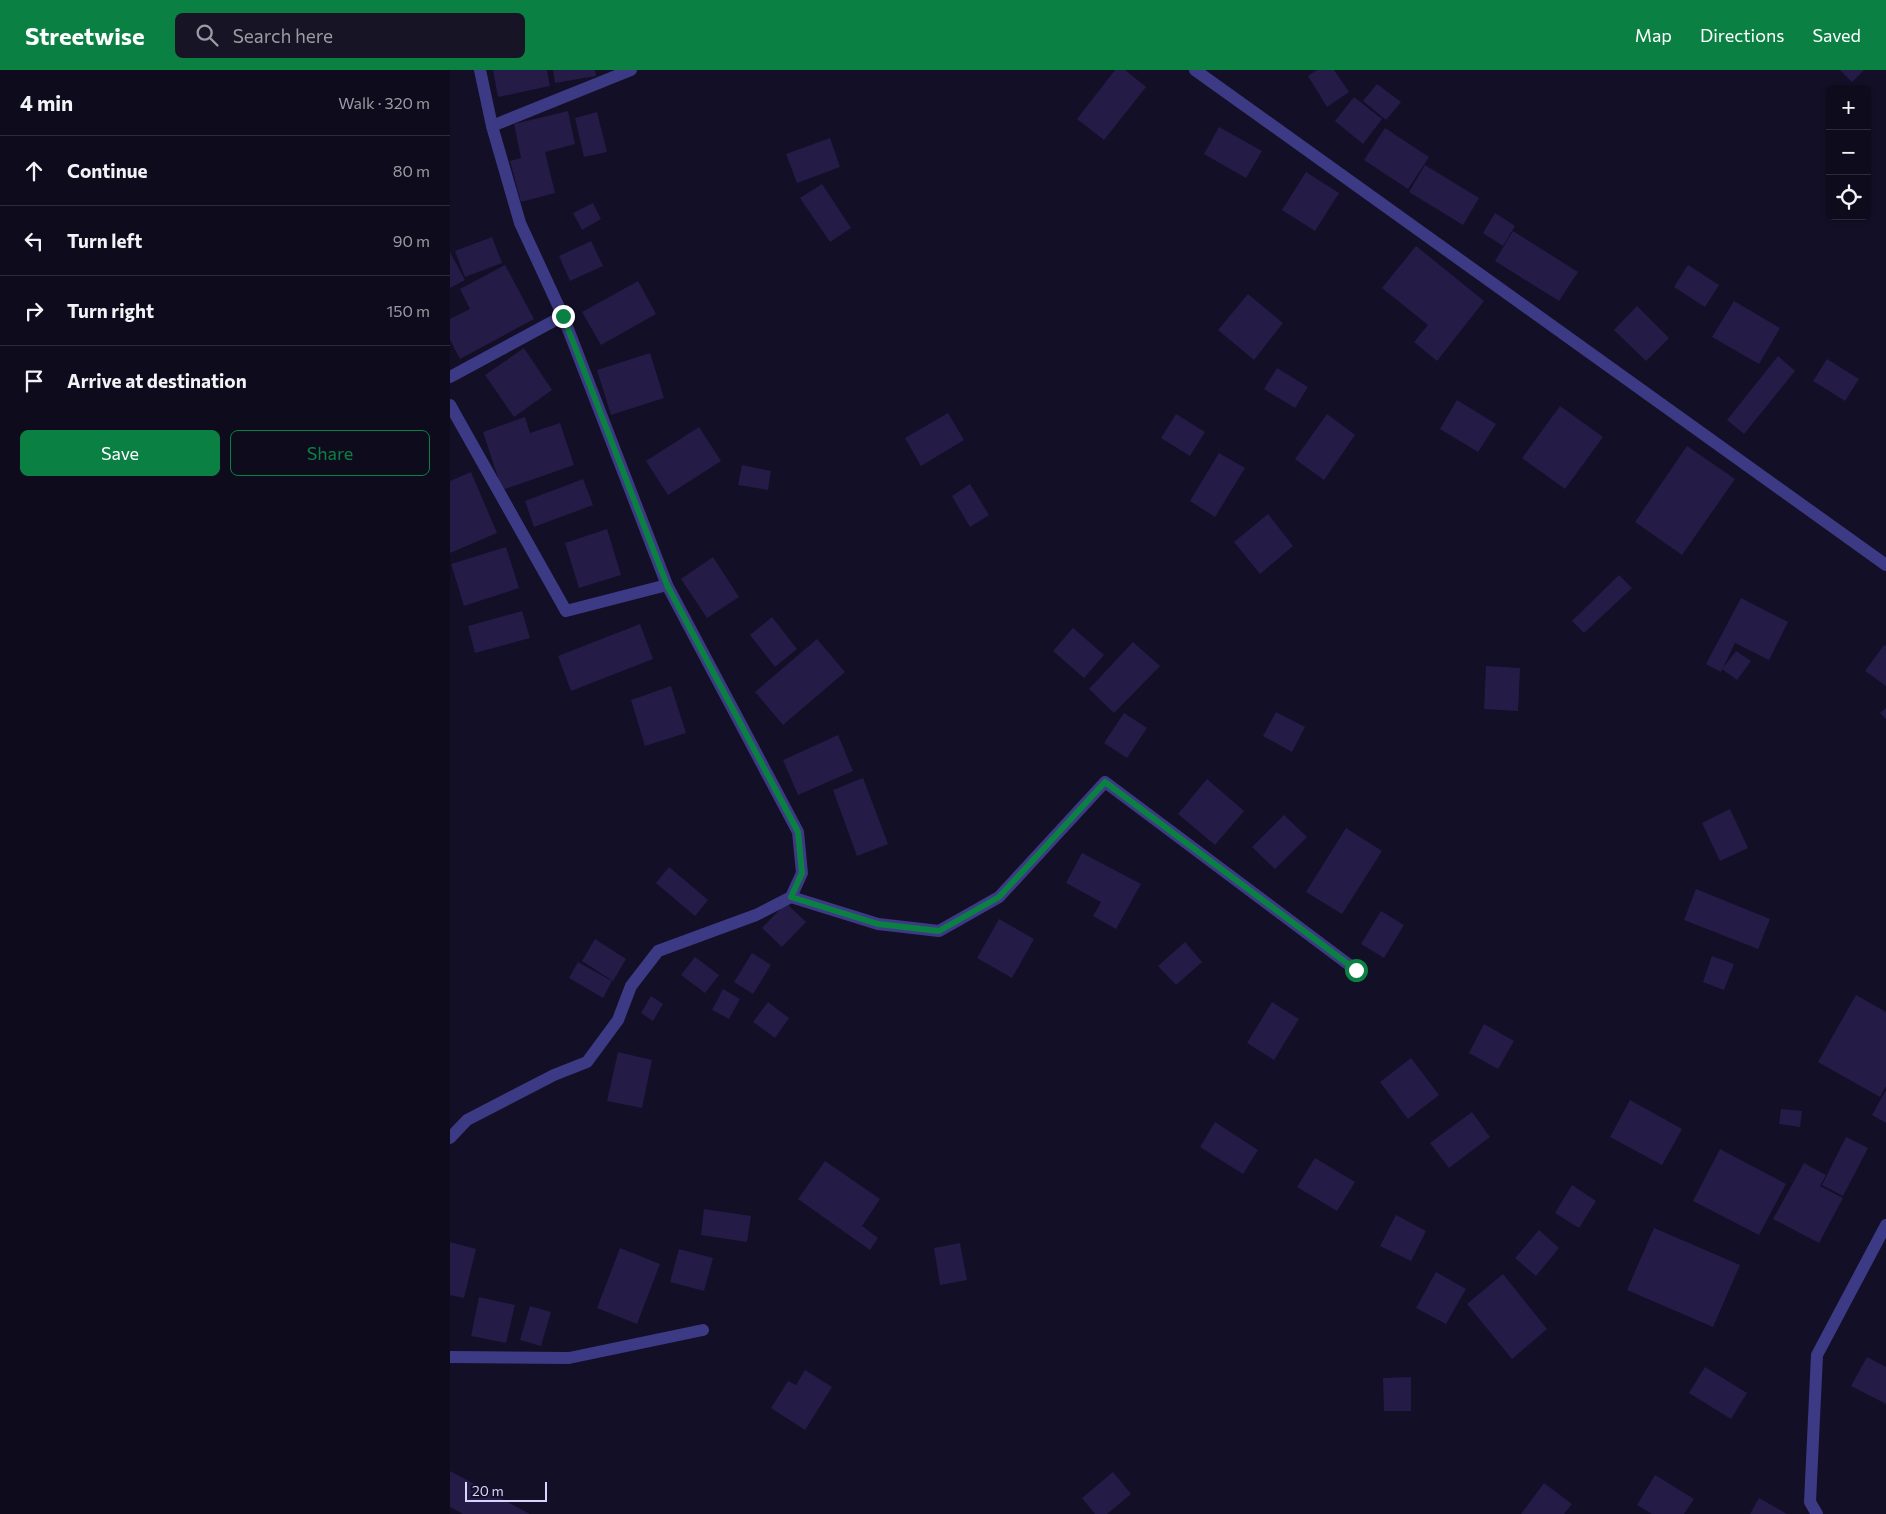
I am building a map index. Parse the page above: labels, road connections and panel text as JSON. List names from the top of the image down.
{
  "scale_bar": "20 m",
  "page": {
    "header": "Streetwise",
    "search": "Search here",
    "nav": ["Map", "Directions", "Saved"],
    "heading": ["4 min", "Walk · 320 m"],
    "map_buttons": ["+", "−"],
    "list": [
      ["Continue", "80 m"],
      ["Turn left", "90 m"],
      ["Turn right", "150 m"],
      "Arrive at destination"
    ],
    "buttons": ["Save", "Share"],
    "scale": "20 m"
  }
}
